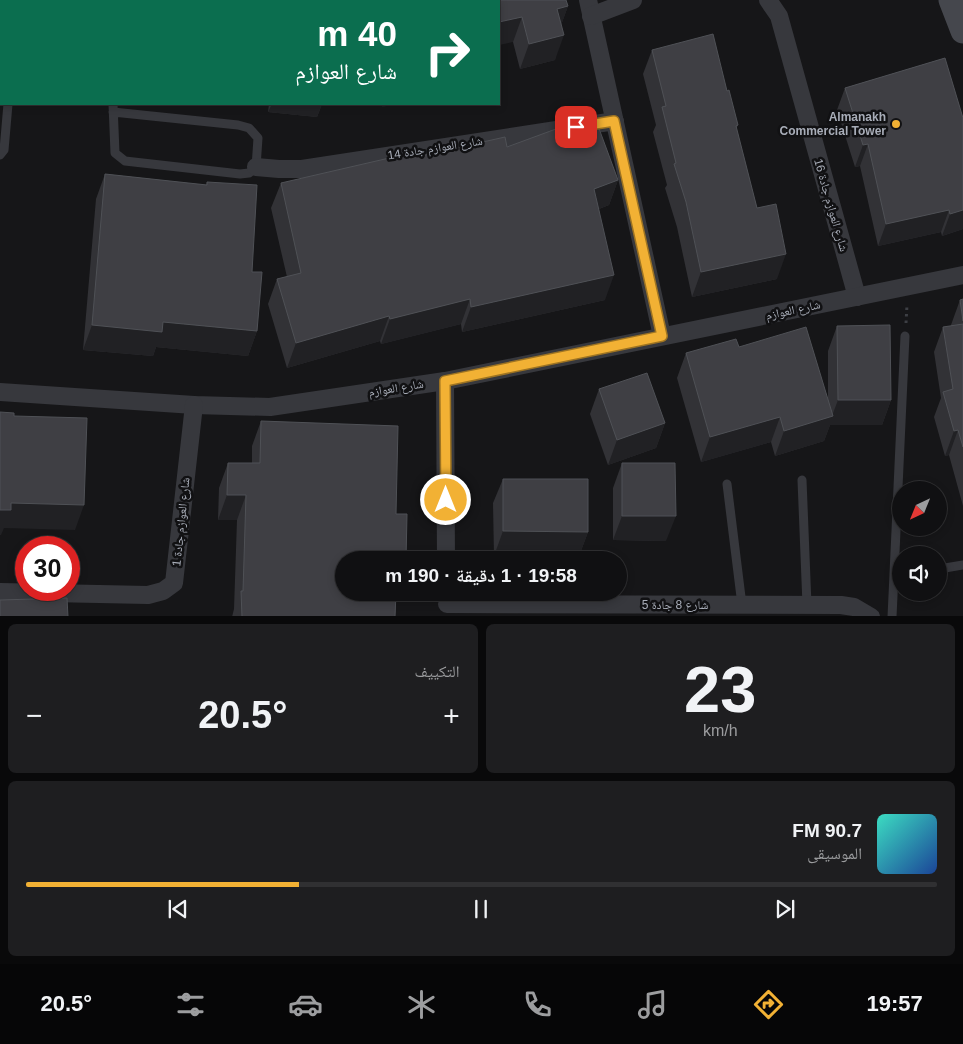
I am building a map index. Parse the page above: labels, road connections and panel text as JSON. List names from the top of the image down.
{
  "streets": {
    "street": [
      "شارع العوازم جادة 14",
      "شارع العوازم جادة 16",
      "شارع العوازم",
      "شارع العوازم جادة 1",
      "شارع 8 جادة 5"
    ]
  },
  "crossings": [
    ["شارع العوازم جادة 16", "شارع العوازم"],
    ["شارع العوازم", "شارع العوازم جادة 1"]
  ],
  "places": ["Almanakh Commercial Tower"],
  "north": "bottom left",
  "page": {
    "turn": ["40 m", "شارع العوازم"],
    "limit": "30",
    "trip": "19:58 · 1 دقيقة · 190 m",
    "tile": [
      ["23", "km/h"],
      "التكييف"
    ],
    "heat": ["−", "20.5°", "+"],
    "song": ["90.7 FM", "الموسيقى"],
    "tabs": ["19:57", "20.5°"]
  }
}
